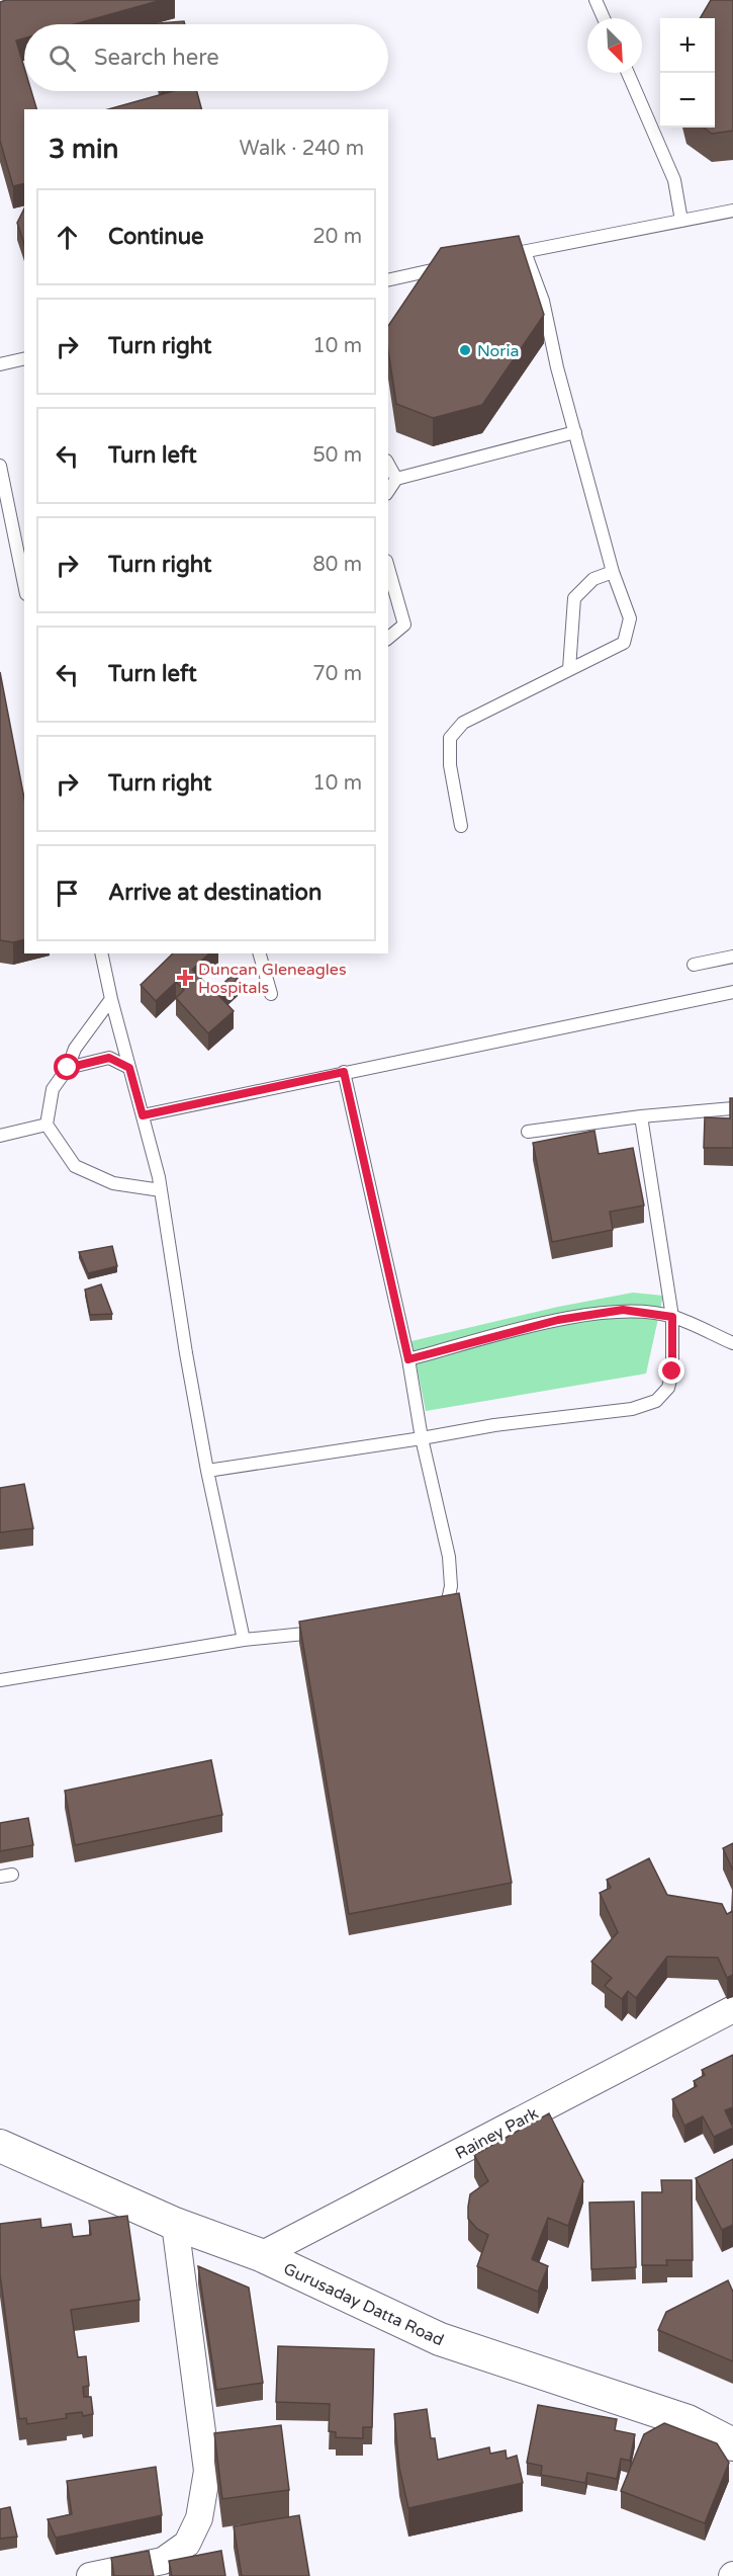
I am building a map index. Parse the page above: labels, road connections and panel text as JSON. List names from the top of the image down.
{
  "streets": {
    "street": ["Rainey Park", "Gurusaday Datta Road"]
  },
  "crossings": [
    ["Rainey Park", "Gurusaday Datta Road"]
  ],
  "places": {
    "other": ["Noria"],
    "health": ["Duncan Gleneagles Hospitals"]
  },
  "north": "bottom right",
  "page": {
    "map_buttons": ["+", "−"],
    "search": "Search here",
    "heading": ["3 min", "Walk · 240 m"],
    "list": [
      ["Continue", "20 m"],
      ["Turn right", "10 m"],
      ["Turn left", "50 m"],
      ["Turn right", "80 m"],
      ["Turn left", "70 m"],
      ["Turn right", "10 m"],
      "Arrive at destination"
    ]
  }
}
